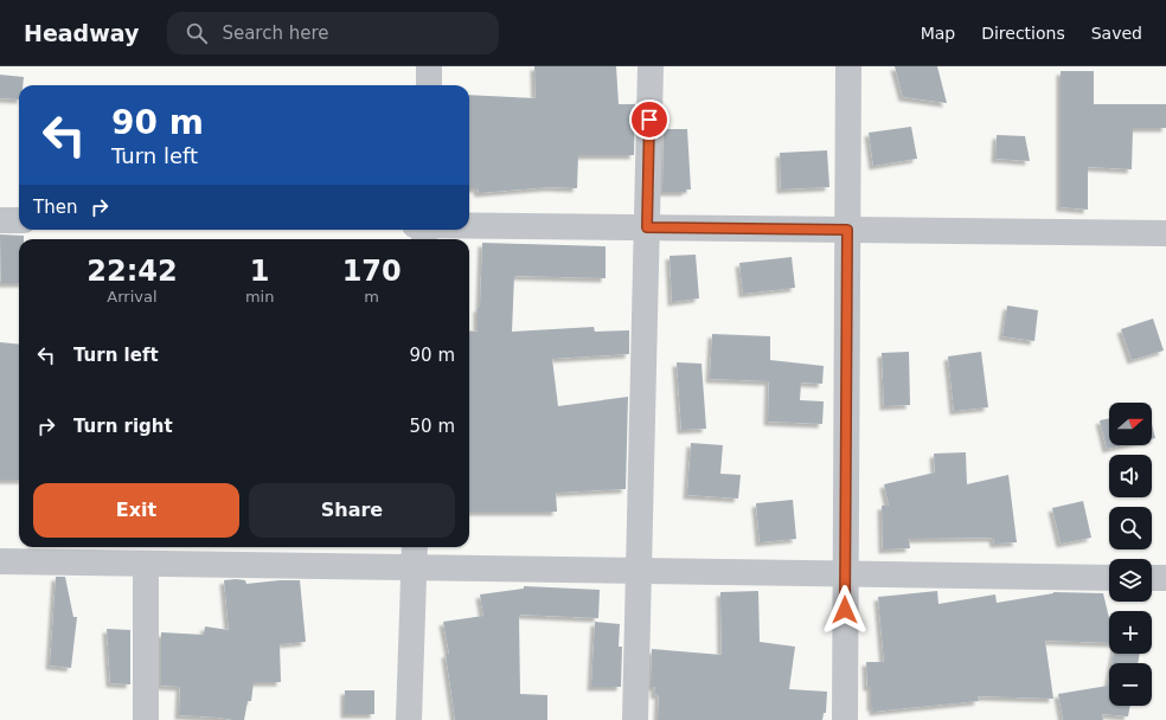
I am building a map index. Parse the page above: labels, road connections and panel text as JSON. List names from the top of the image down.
{
  "north": "right",
  "page": {
    "header": "Headway",
    "search": "Search here",
    "nav": ["Map", "Directions", "Saved"],
    "turn": ["90 m", "Turn left"],
    "then": "Then",
    "eta": [
      "22:42",
      "Arrival",
      "1",
      "min",
      "170",
      "m"
    ],
    "list": [
      {
        "name": "Turn left",
        "value": "90 m"
      },
      {
        "name": "Turn right",
        "value": "50 m"
      }
    ],
    "map_buttons": ["+", "−"],
    "buttons": ["Exit", "Share"]
  }
}
